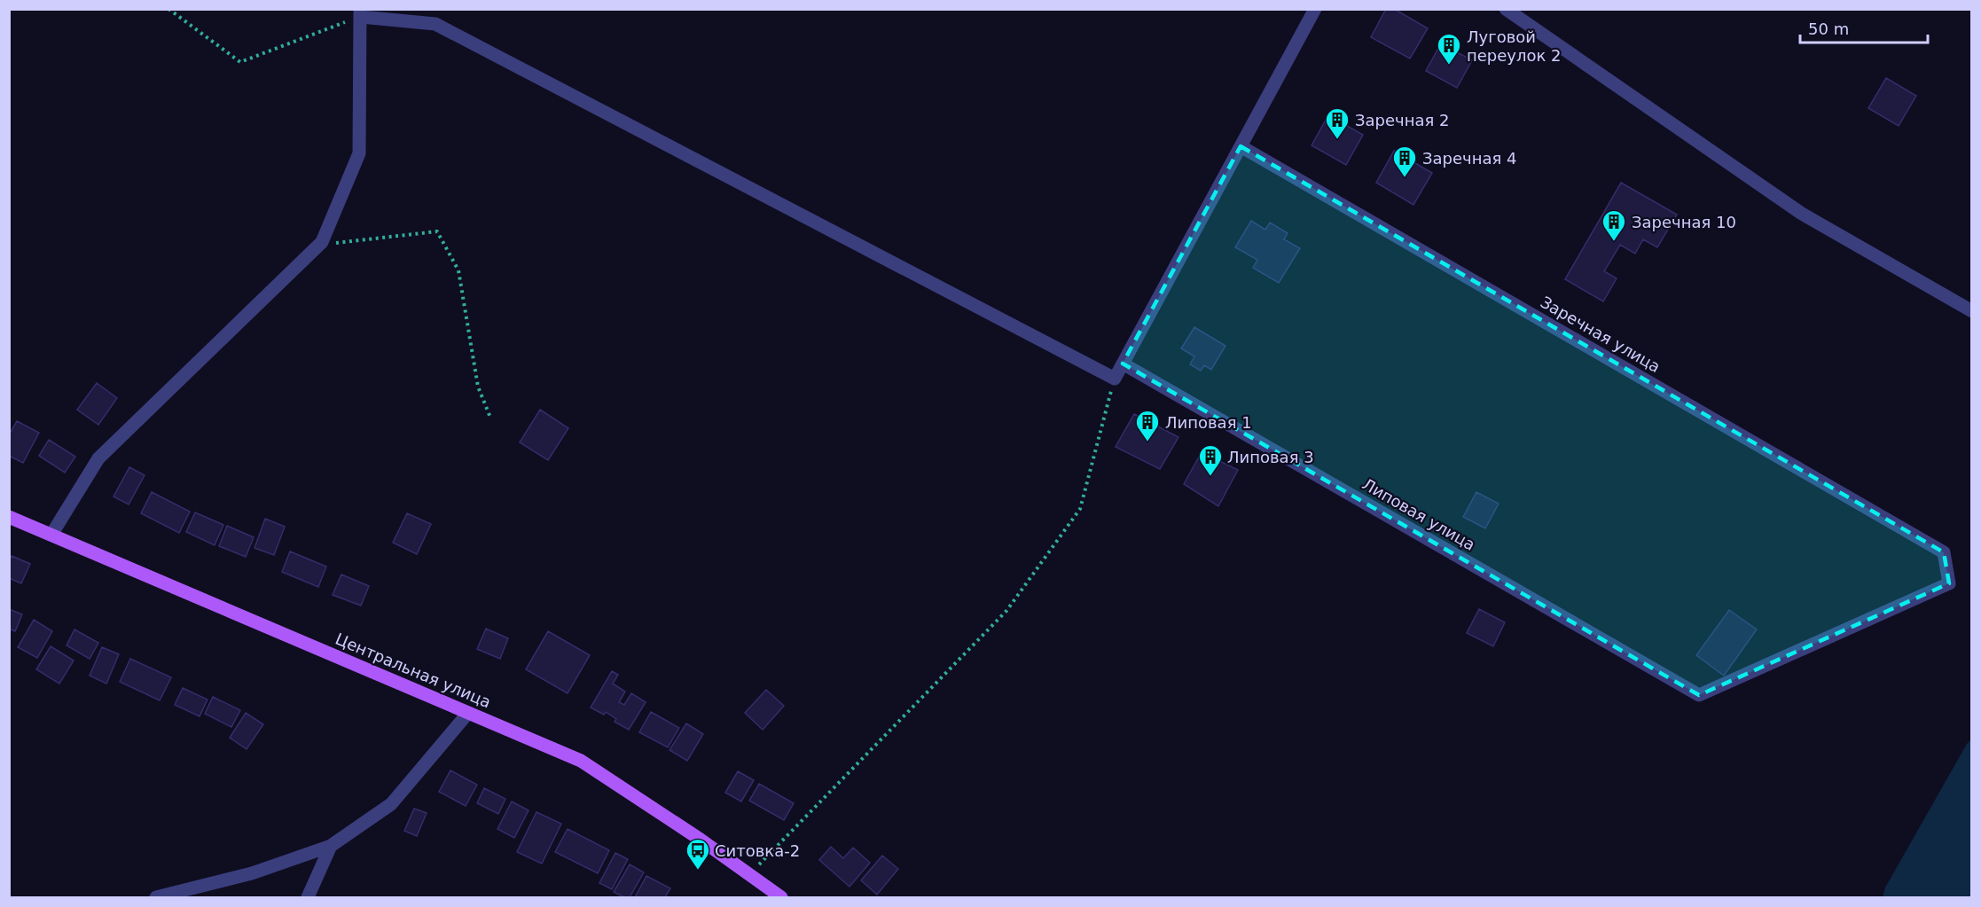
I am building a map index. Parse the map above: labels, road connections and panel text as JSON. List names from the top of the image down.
{
  "streets": {
    "main road": ["Центральная улица"],
    "street": ["Заречная улица", "Липовая улица"]
  },
  "crossings": [
    ["Заречная улица", "Липовая улица"]
  ],
  "places": {
    "building": [
      "Луговой переулок 2",
      "Заречная 2",
      "Заречная 4",
      "Заречная 10",
      "Липовая 1",
      "Липовая 3"
    ],
    "bus stop": ["Ситовка-2"]
  },
  "scale_bar": "50 m"
}
